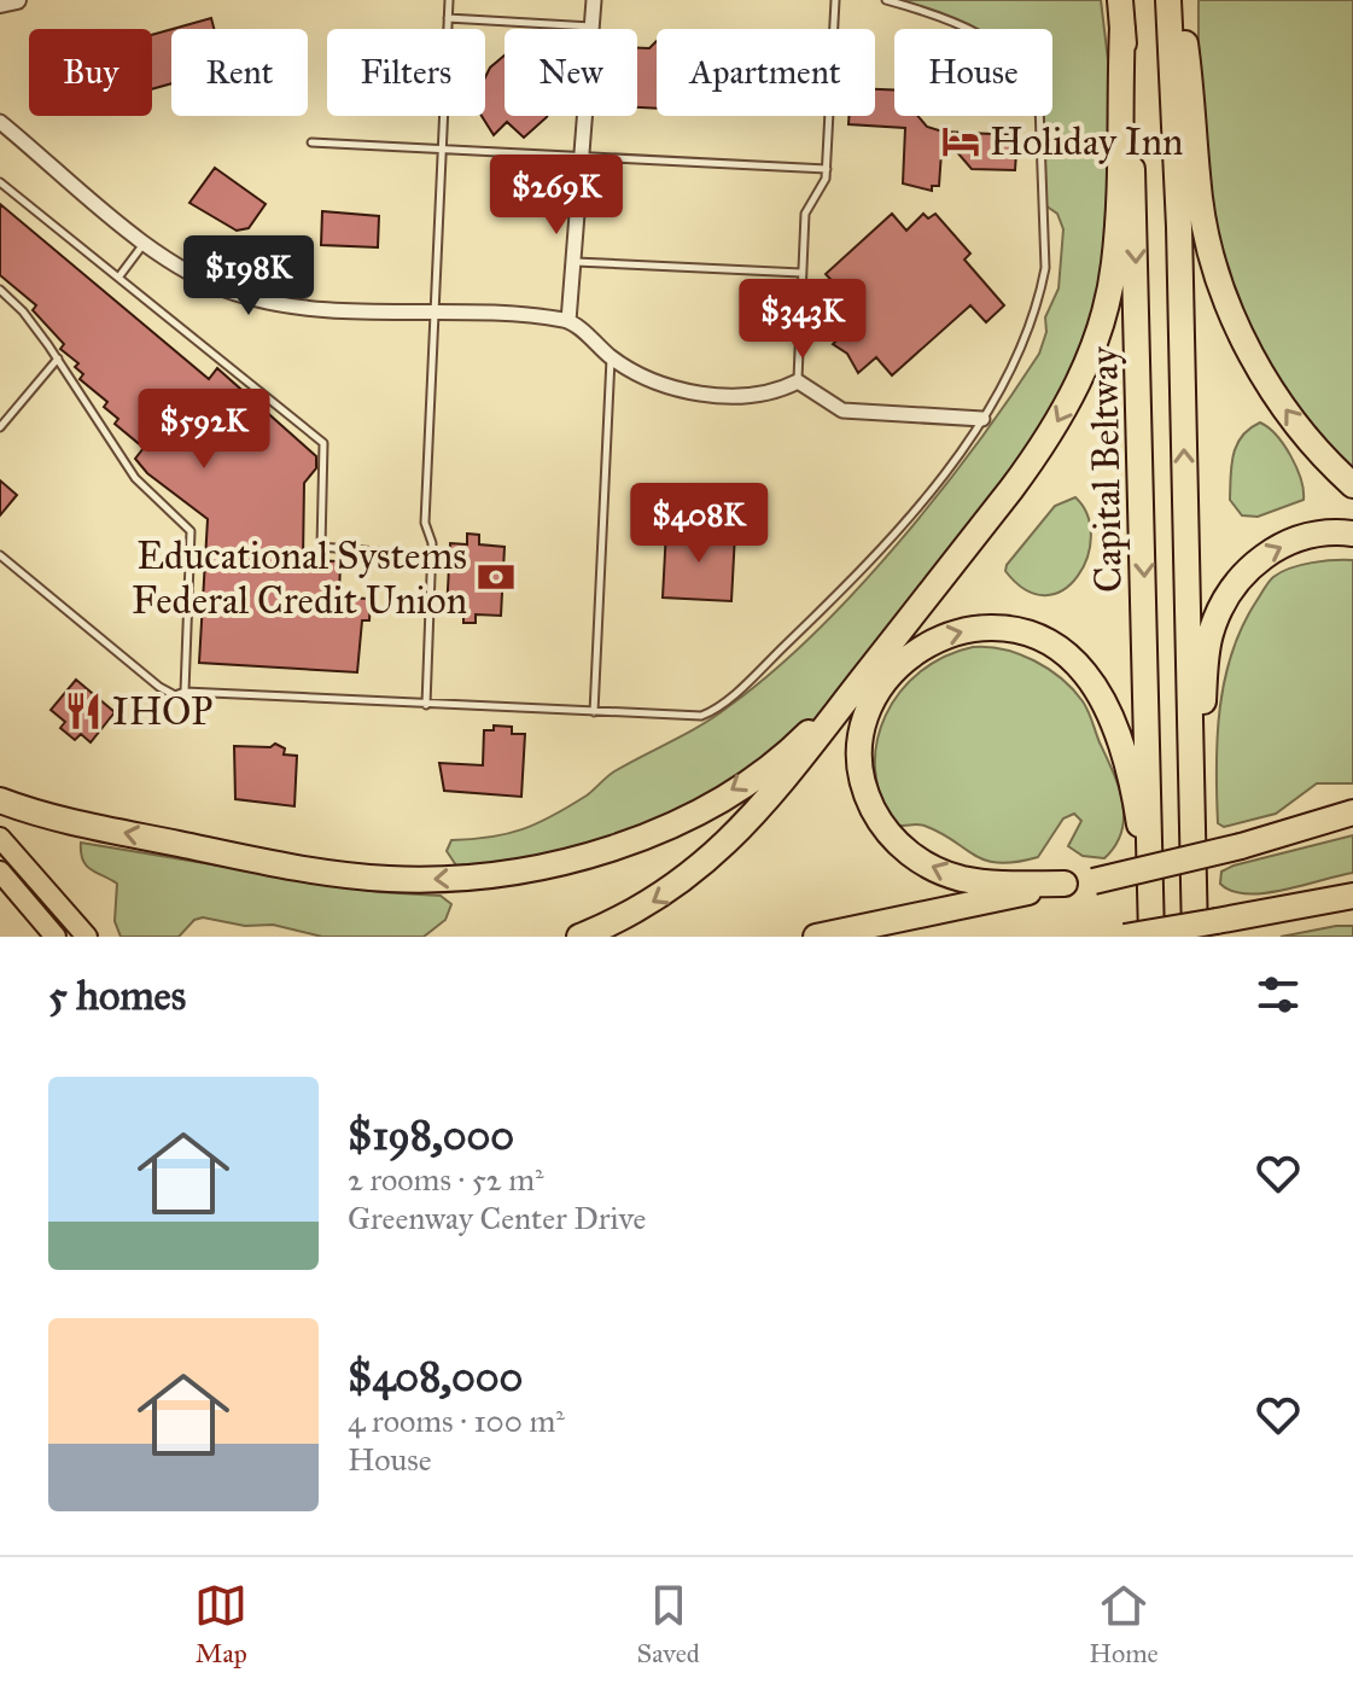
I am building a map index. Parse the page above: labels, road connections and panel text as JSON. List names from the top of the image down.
{
  "streets": {
    "highway": ["Capital Beltway"]
  },
  "places": {
    "hotel": ["Holiday Inn"],
    "bank": ["Educational Systems Federal Credit Union"],
    "restaurant": ["IHOP"]
  },
  "page": {
    "chip": [
      "Buy",
      "Rent",
      "Filters",
      "New",
      "Apartment",
      "House"
    ],
    "price": [
      "$269K",
      "$198K",
      "$343K",
      "$592K",
      "$408K"
    ],
    "heading": "5 homes",
    "list": [
      {
        "name": "$198,000",
        "note": "2 rooms · 52 m² · Greenway Center Drive"
      },
      {
        "name": "$408,000",
        "note": "4 rooms · 100 m² · House"
      }
    ],
    "tabs": ["Map", "Saved", "Home"]
  }
}
